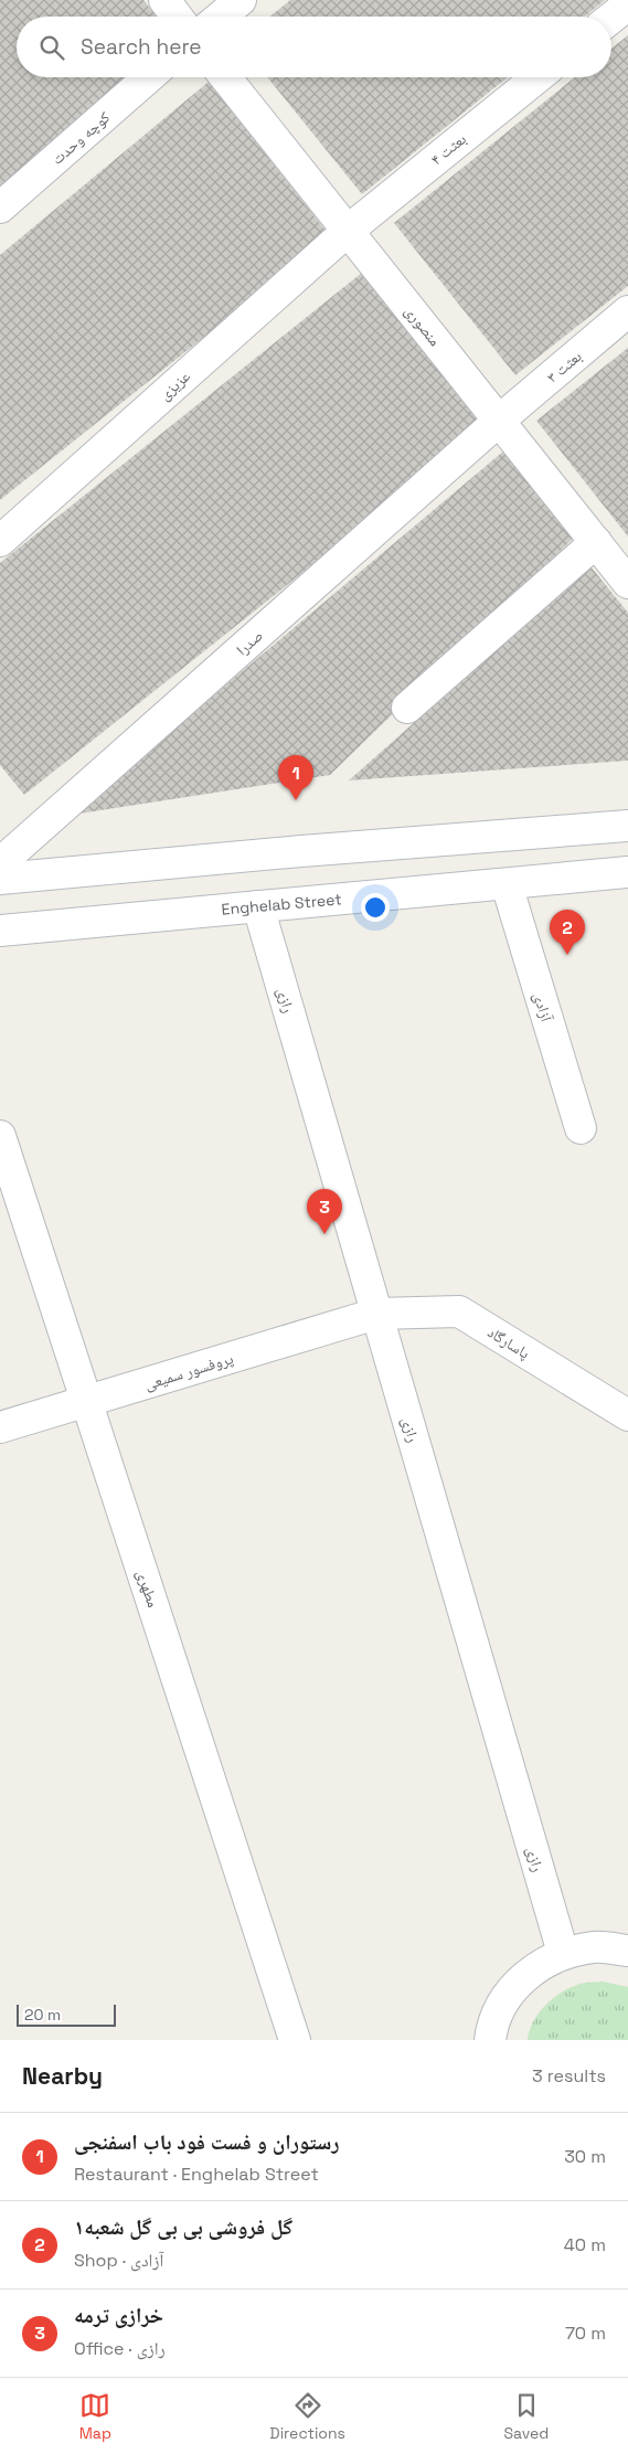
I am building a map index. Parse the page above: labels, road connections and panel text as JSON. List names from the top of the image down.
{
  "streets": {
    "street": [
      "کوچه وحدت",
      "بعثت ۴",
      "منصوری",
      "بعثت ۳",
      "عزیزی",
      "صدرا",
      "Enghelab Street",
      "رازی",
      "آزادی",
      "پاسارگاد",
      "پروفسور سمیعی",
      "مطهری"
    ]
  },
  "crossings": [
    ["بعثت ۴", "منصوری"],
    ["بعثت ۴", "عزیزی"],
    ["منصوری", "بعثت ۳"],
    ["منصوری", "عزیزی"],
    ["منصوری", "صدرا"],
    ["بعثت ۳", "صدرا"],
    ["Enghelab Street", "رازی"],
    ["Enghelab Street", "آزادی"],
    ["رازی", "پاسارگاد"],
    ["رازی", "پروفسور سمیعی"],
    ["پاسارگاد", "پروفسور سمیعی"],
    ["پروفسور سمیعی", "مطهری"]
  ],
  "scale_bar": "20 m",
  "page": {
    "search": "Search here",
    "pins": ["1", "2", "3"],
    "scale": "20 m",
    "heading": ["Nearby", "3 results"],
    "list": [
      {
        "mark": "1",
        "name": "رستوران و فست فود باب اسفنجی",
        "note": "Restaurant · Enghelab Street",
        "value": "30 m"
      },
      {
        "mark": "2",
        "name": "گل فروشی بی بی گل شعبه۱",
        "note": "Shop · آزادی",
        "value": "40 m"
      },
      {
        "mark": "3",
        "name": "خرازی ترمه",
        "note": "Office · رازی",
        "value": "70 m"
      }
    ],
    "nav": ["Map", "Directions", "Saved"]
  }
}
